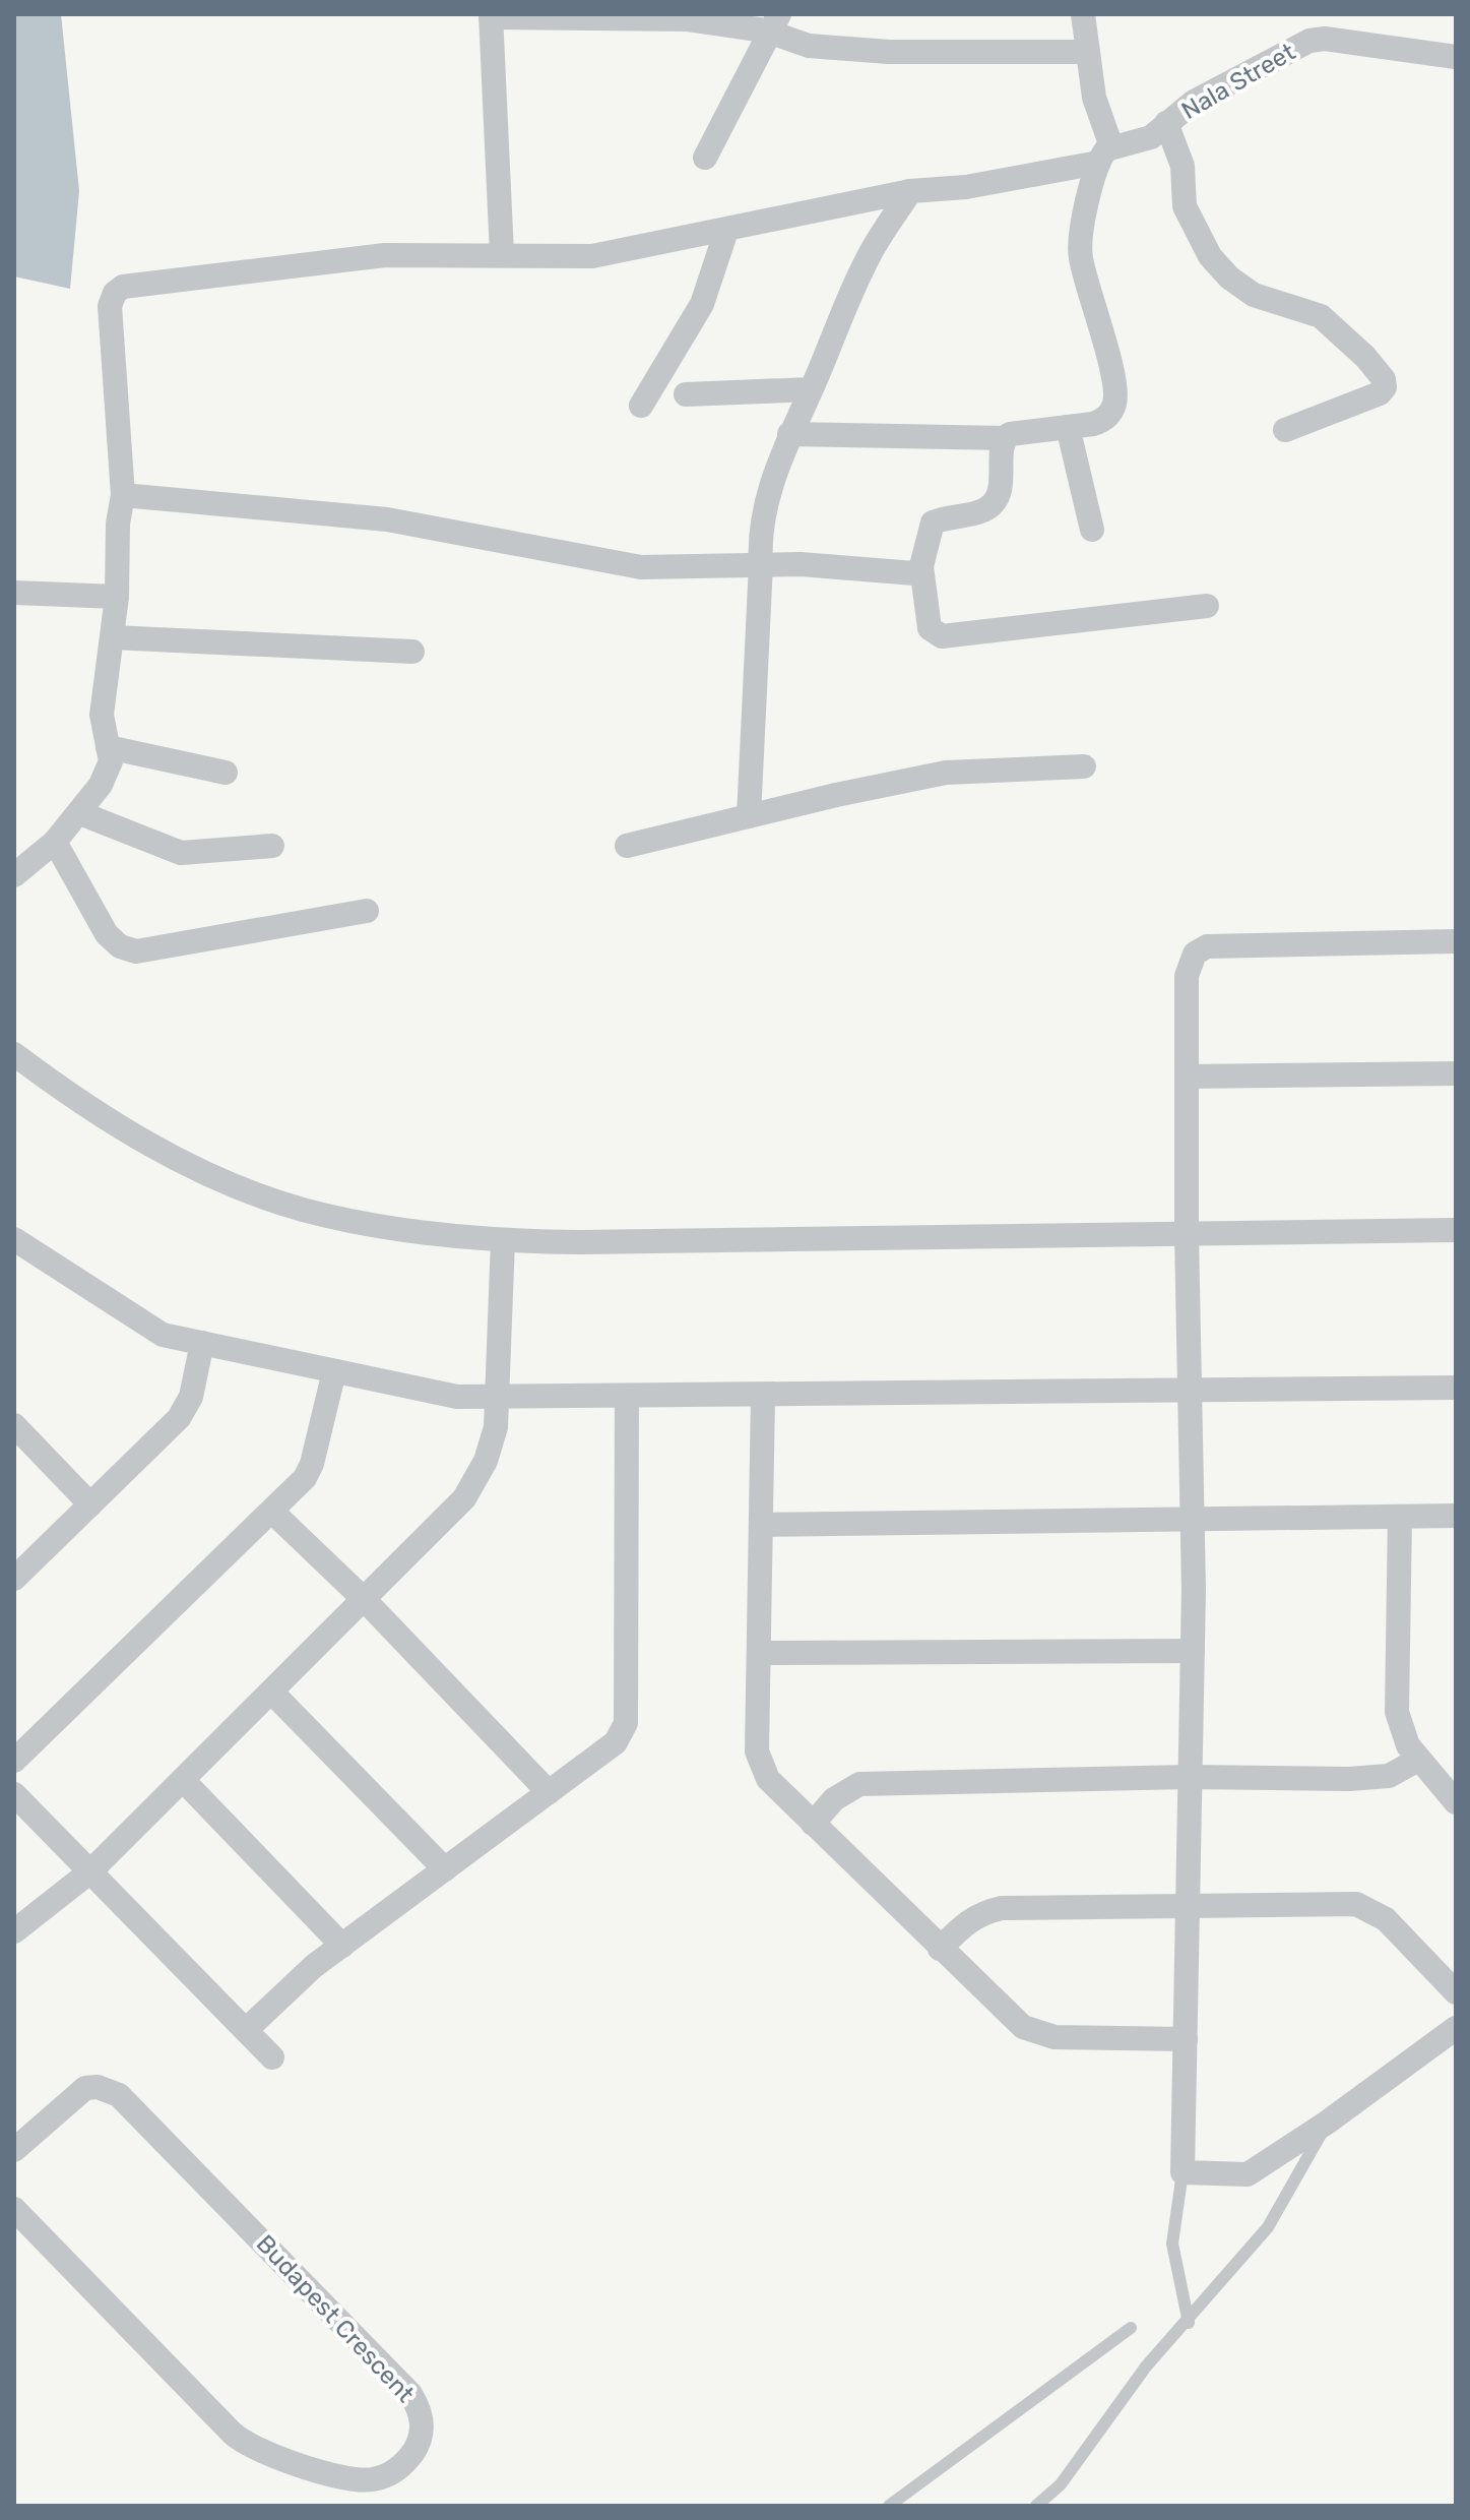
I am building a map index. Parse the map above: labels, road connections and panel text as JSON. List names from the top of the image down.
{
  "streets": {
    "street": ["Nala Street", "Budapest Crescent"]
  }
}
